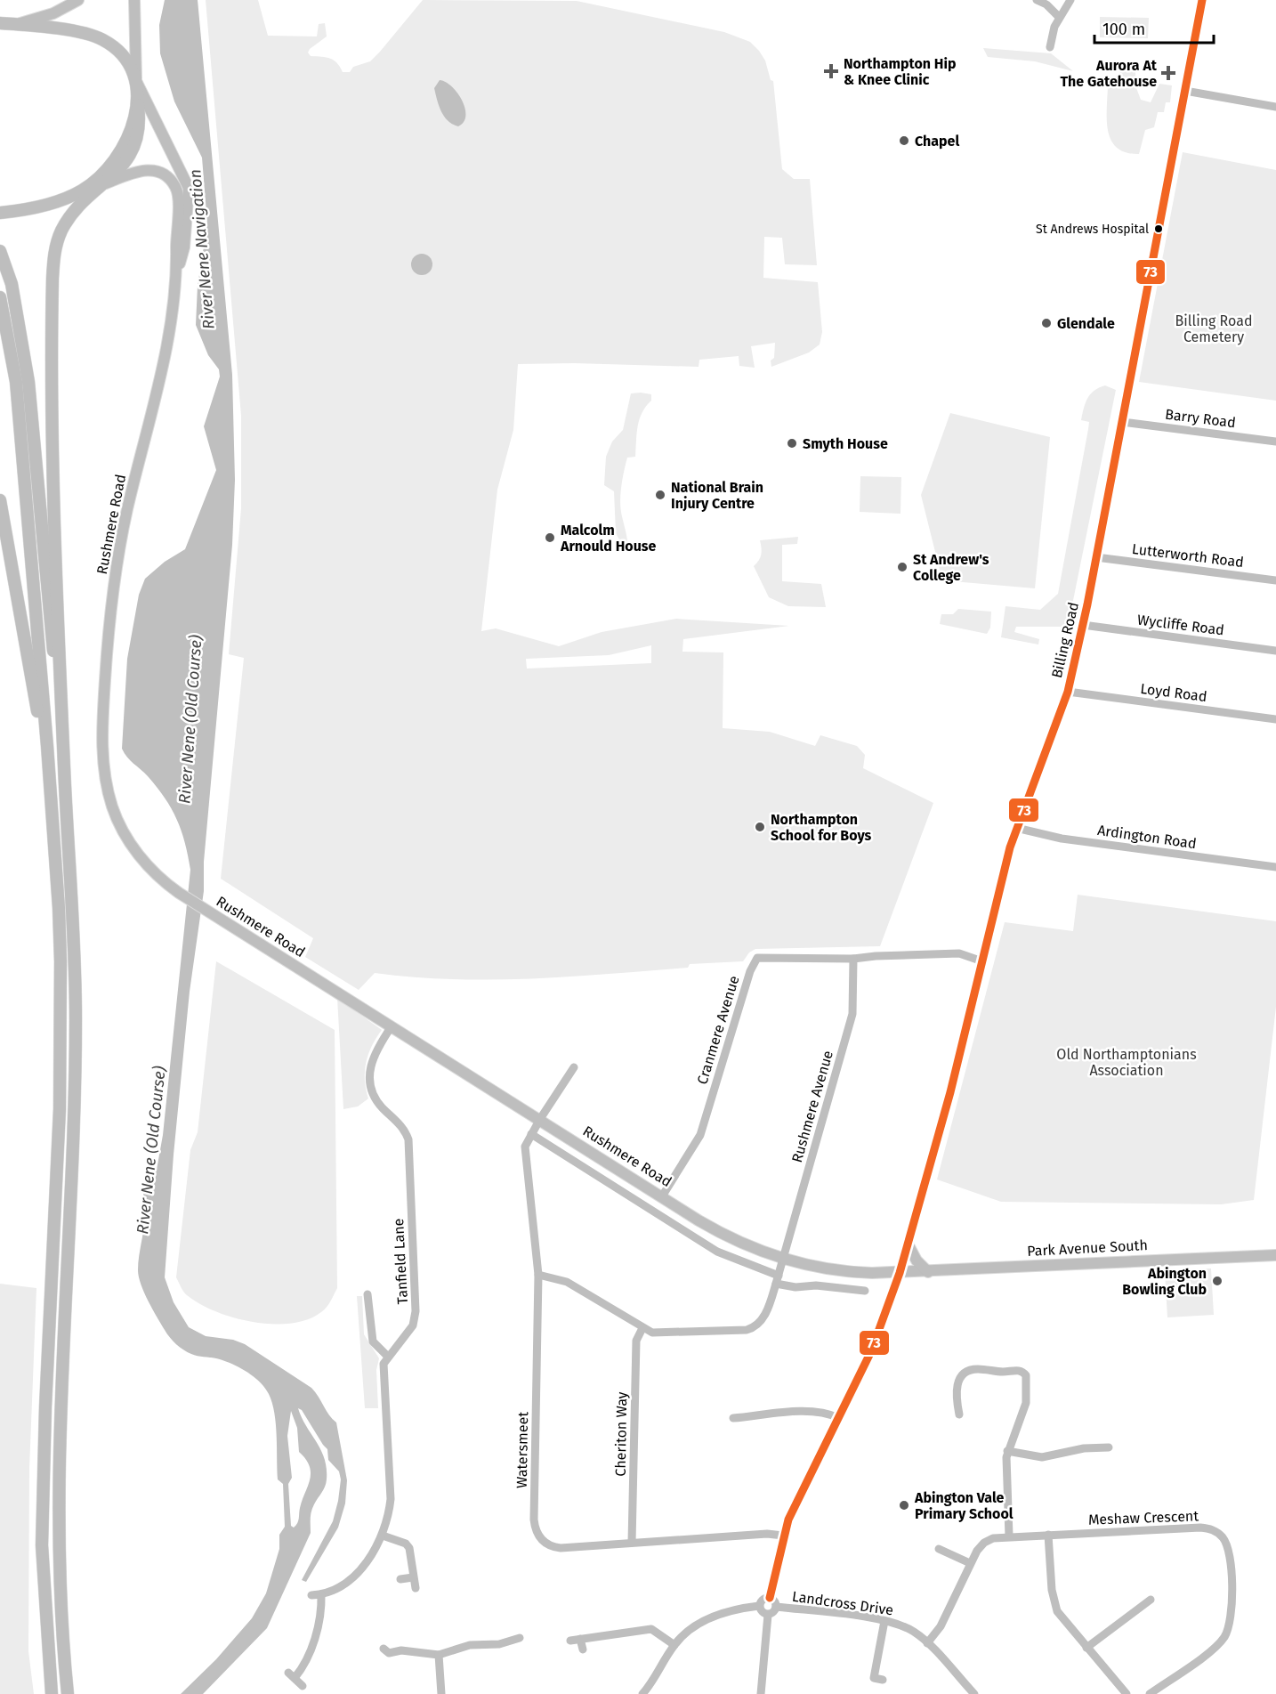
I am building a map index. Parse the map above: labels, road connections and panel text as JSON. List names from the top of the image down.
{
  "streets": {
    "main road": ["Rushmere Road", "Park Avenue South"],
    "street": [
      "Barry Road",
      "Lutterworth Road",
      "Wycliffe Road",
      "Billing Road",
      "Loyd Road",
      "Ardington Road",
      "Cranmere Avenue",
      "Rushmere Avenue",
      "Tanfield Lane",
      "Cheriton Way",
      "Watersmeet",
      "Meshaw Crescent",
      "Landcross Drive"
    ]
  },
  "crossings": [
    ["Barry Road", "Billing Road"],
    ["Rushmere Road", "Billing Road"],
    ["Rushmere Road", "Cranmere Avenue"],
    ["Rushmere Road", "Rushmere Avenue"],
    ["Rushmere Road", "Park Avenue South"],
    ["Rushmere Road", "Tanfield Lane"],
    ["Rushmere Road", "Watersmeet"],
    ["Lutterworth Road", "Billing Road"],
    ["Wycliffe Road", "Billing Road"],
    ["Billing Road", "Loyd Road"],
    ["Billing Road", "Ardington Road"],
    ["Billing Road", "Cranmere Avenue"],
    ["Billing Road", "Park Avenue South"],
    ["Billing Road", "Watersmeet"],
    ["Billing Road", "Landcross Drive"],
    ["Cranmere Avenue", "Rushmere Avenue"],
    ["Rushmere Avenue", "Cheriton Way"],
    ["Cheriton Way", "Watersmeet"],
    ["Meshaw Crescent", "Landcross Drive"]
  ],
  "water": ["River Nene Navigation", "River Nene (Old Course)"],
  "parks": ["Billing Road Cemetery", "Old Northamptonians Association"],
  "places": {
    "health": ["Northampton Hip & Knee Clinic", "Aurora At The Gatehouse"],
    "other": [
      "Chapel",
      "St Andrews Hospital",
      "Glendale",
      "Smyth House",
      "National Brain Injury Centre",
      "Malcolm Arnould House",
      "St Andrew's College",
      "Northampton School for Boys",
      "Abington Bowling Club",
      "Abington Vale Primary School"
    ]
  },
  "lines": ["transit line 73"],
  "scale_bar": "100 m"
}
